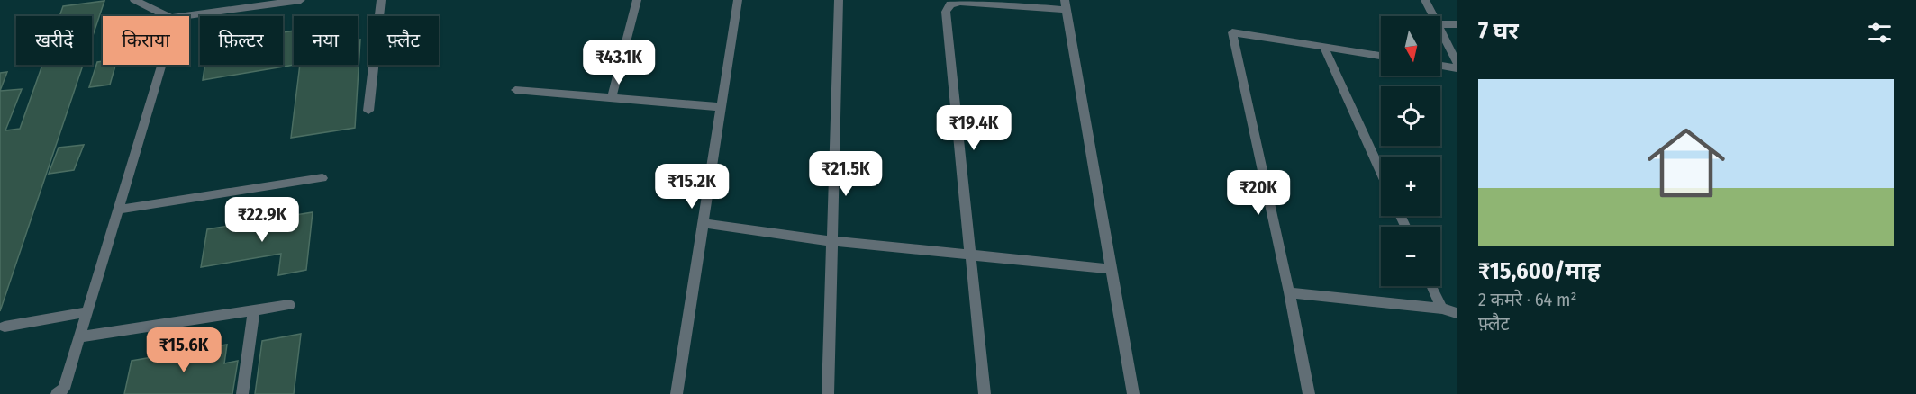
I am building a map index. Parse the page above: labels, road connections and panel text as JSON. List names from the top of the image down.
{
  "north": "bottom",
  "page": {
    "heading": "7 घर",
    "map_buttons": ["+", "−"],
    "chip": [
      "खरीदें",
      "किराया",
      "फ़िल्टर",
      "नया",
      "फ़्लैट"
    ],
    "price": [
      "₹43.1K",
      "₹19.4K",
      "₹21.5K",
      "₹15.2K",
      "₹20K",
      "₹22.9K",
      "₹15.6K"
    ],
    "list": [
      {
        "name": "₹15,600/माह",
        "note": "2 कमरे · 64 m² · फ़्लैट"
      }
    ]
  }
}
